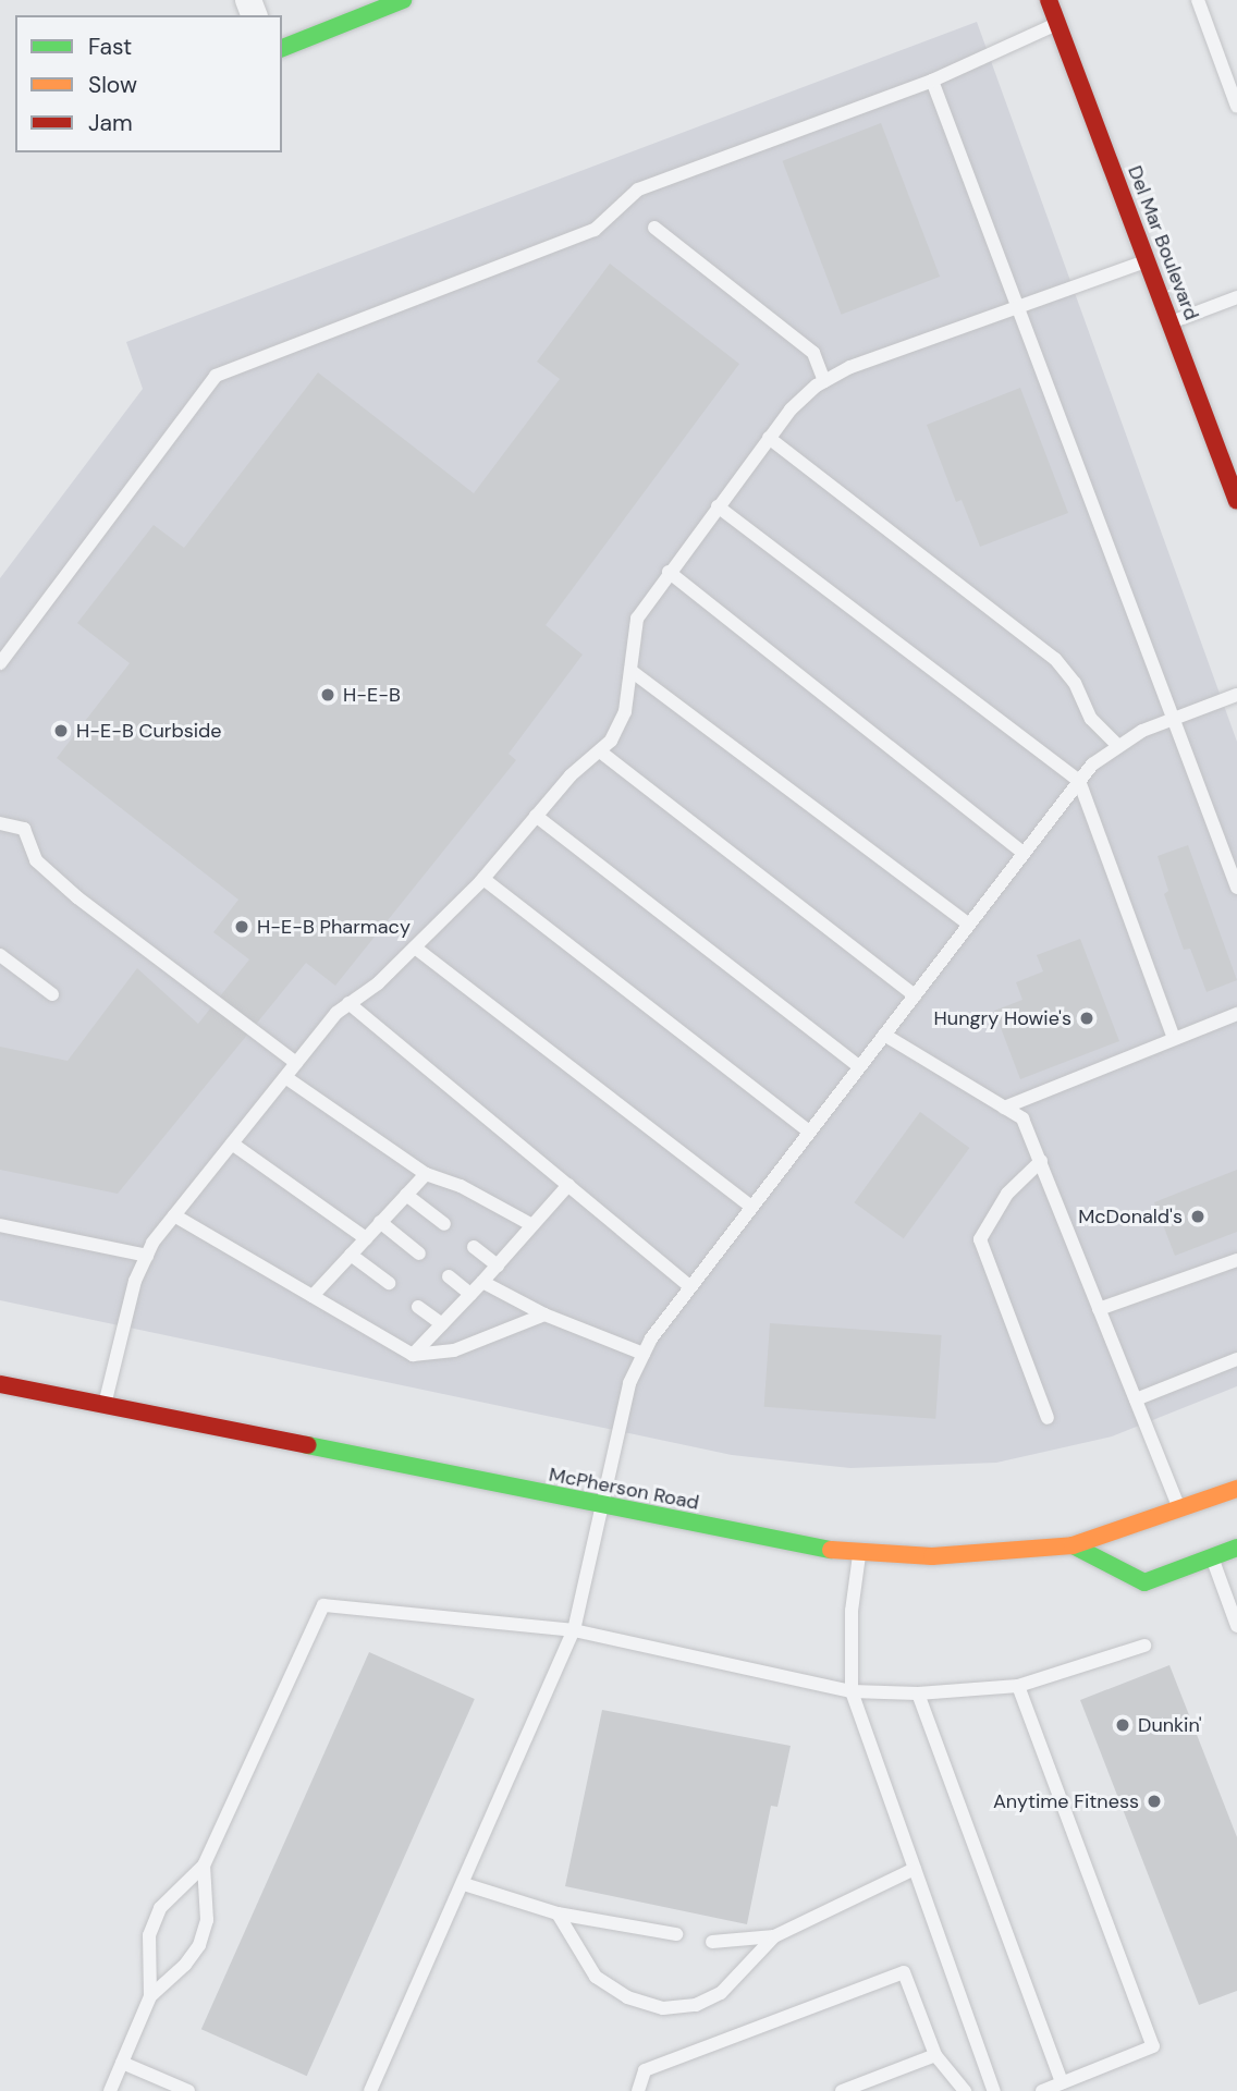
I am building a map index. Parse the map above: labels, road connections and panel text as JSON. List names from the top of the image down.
{
  "streets": {
    "main road": ["Del Mar Boulevard", "McPherson Road"]
  },
  "places": [
    "H-E-B",
    "H-E-B Curbside",
    "H-E-B Pharmacy",
    "Hungry Howie's",
    "McDonald's",
    "Dunkin'",
    "Anytime Fitness"
  ],
  "legend": ["Fast", "Slow", "Jam"]
}
